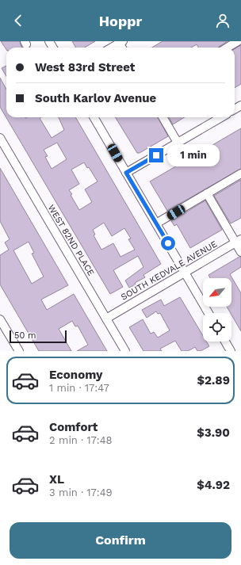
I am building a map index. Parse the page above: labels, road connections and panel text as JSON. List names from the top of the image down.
{
  "streets": {
    "street": ["WEST 82ND PLACE", "SOUTH KEDVALE AVENUE"]
  },
  "crossings": [
    ["WEST 82ND PLACE", "SOUTH KEDVALE AVENUE"]
  ],
  "scale_bar": "50 m",
  "north": "bottom left",
  "page": {
    "header": "Hoppr",
    "banner": ["West 83rd Street", "South Karlov Avenue"],
    "bubble": "1 min",
    "scale": "50 m",
    "list": [
      {
        "name": "Economy",
        "note": "1 min · 17:47",
        "value": "$2.89"
      },
      {
        "name": "Comfort",
        "note": "2 min · 17:48",
        "value": "$3.90"
      },
      {
        "name": "XL",
        "note": "3 min · 17:49",
        "value": "$4.92"
      }
    ],
    "buttons": "Confirm"
  }
}
